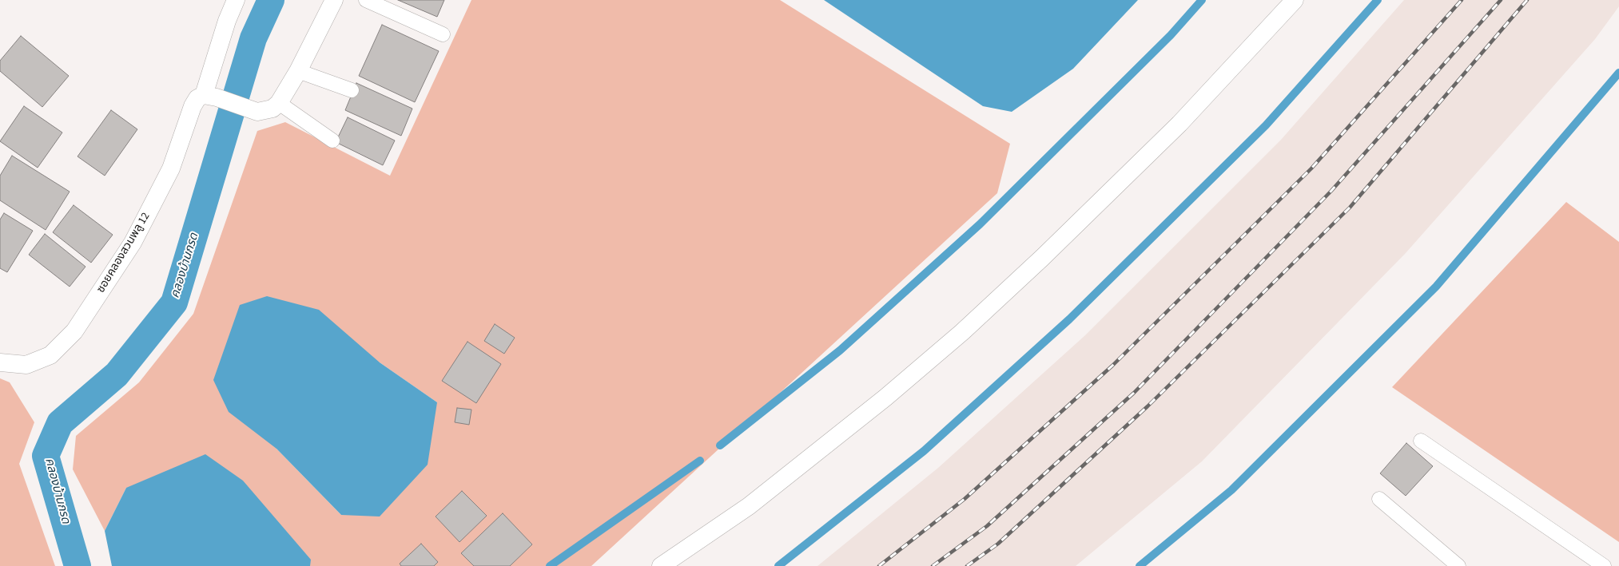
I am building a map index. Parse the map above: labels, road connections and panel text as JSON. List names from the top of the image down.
{
  "streets": {
    "street": ["ซอยคลองสวนพลู 12"]
  },
  "water": ["คลองบ้านกรด"]
}
